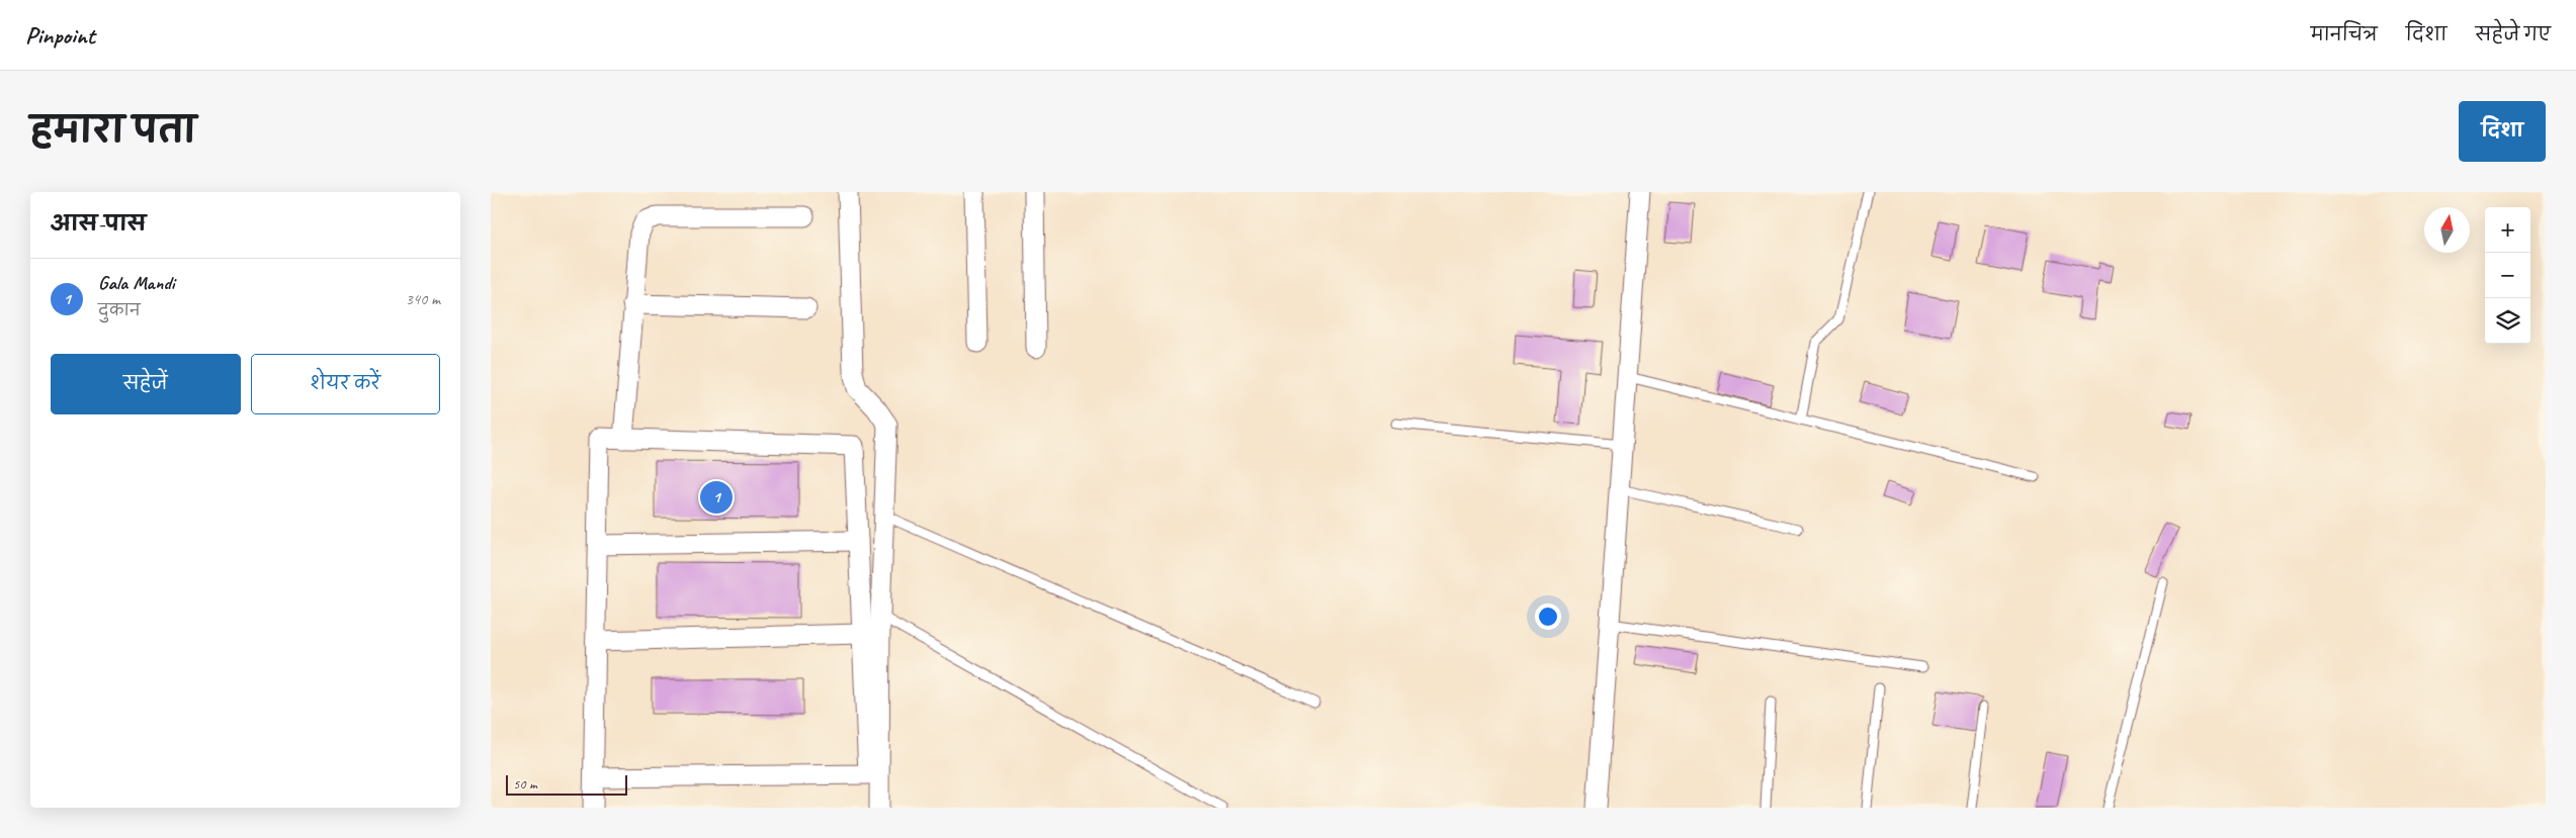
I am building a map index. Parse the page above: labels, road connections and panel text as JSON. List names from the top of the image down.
{
  "scale_bar": "50 m",
  "north": "top",
  "page": {
    "header": "Pinpoint",
    "nav": ["मानचित्र", "दिशा", "सहेजे गए"],
    "title": "हमारा पता",
    "buttons": [
      "दिशा",
      ["सहेजें", "शेयर करें"]
    ],
    "heading": "आस-पास",
    "map_buttons": ["+", "−"],
    "list": [
      {
        "mark": "1",
        "name": "Gala Mandi",
        "note": "दुकान",
        "value": "340 m"
      }
    ],
    "pins": "1",
    "scale": "50 m"
  }
}
